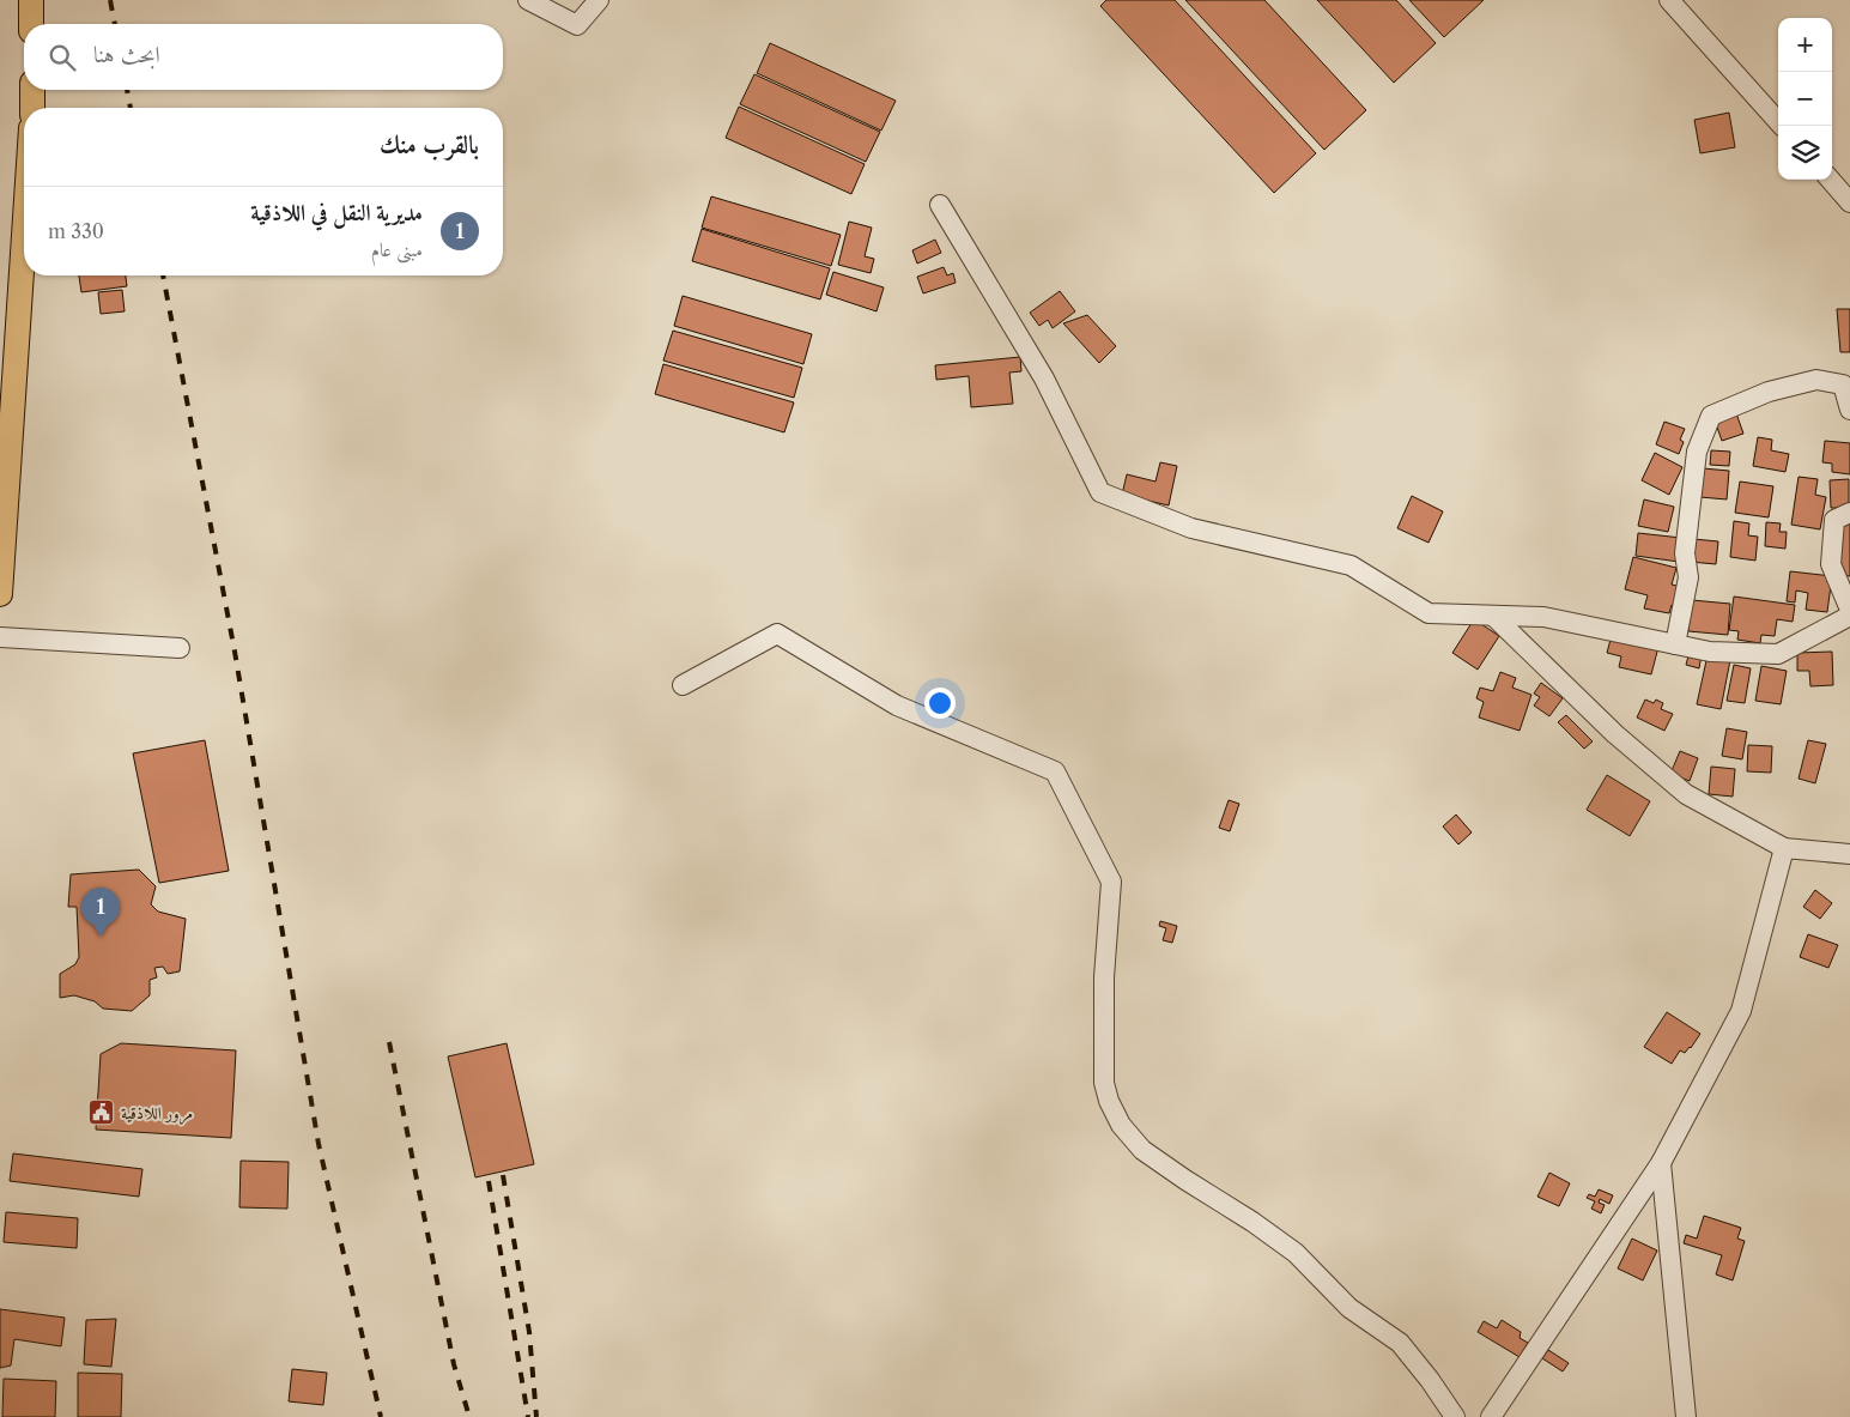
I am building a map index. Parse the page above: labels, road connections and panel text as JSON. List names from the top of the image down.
{
  "places": {
    "public building": ["مرور اللاذقية"]
  },
  "page": {
    "map_buttons": ["+", "−"],
    "search": "ابحث هنا",
    "heading": "بالقرب منك",
    "list": [
      {
        "mark": "1",
        "name": "مديرية النقل في اللاذقية",
        "note": "مبنى عام",
        "value": "330 m"
      }
    ],
    "pins": "1"
  }
}
